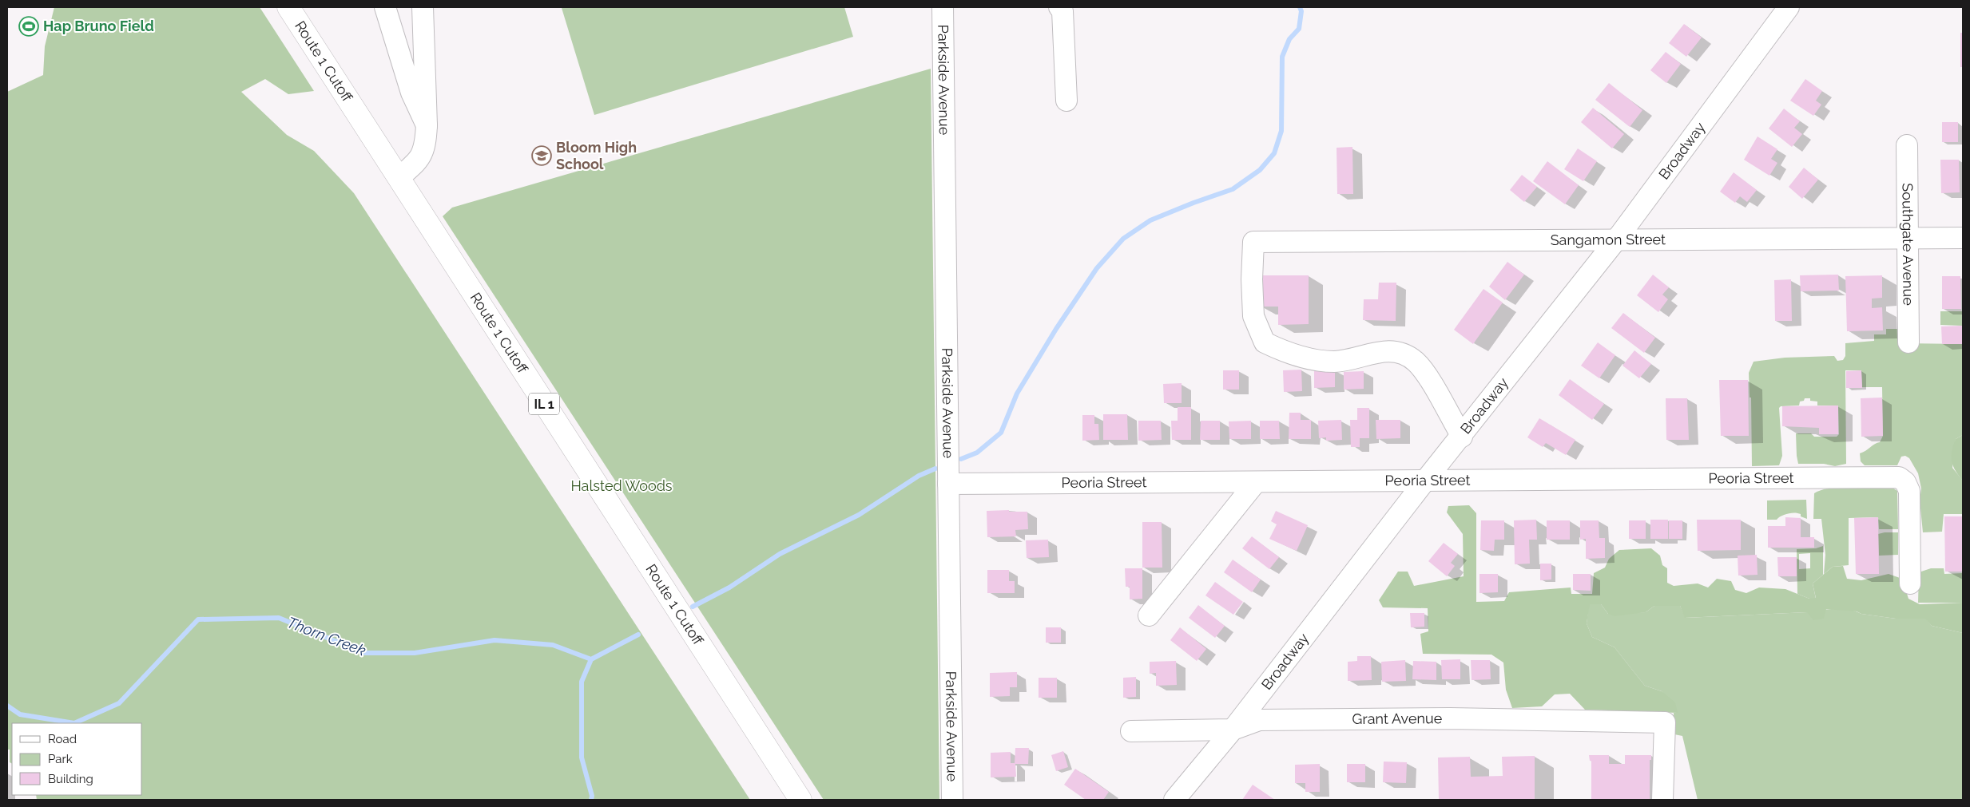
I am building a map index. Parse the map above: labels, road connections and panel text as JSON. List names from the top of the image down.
{
  "streets": {
    "main road": ["Route 1 Cutoff", "IL 1"],
    "street": [
      "Parkside Avenue",
      "Broadway",
      "Sangamon Street",
      "Southgate Avenue",
      "Peoria Street",
      "Grant Avenue"
    ]
  },
  "crossings": [
    ["Parkside Avenue", "Peoria Street"],
    ["Broadway", "Sangamon Street"],
    ["Broadway", "Peoria Street"],
    ["Broadway", "Grant Avenue"],
    ["Sangamon Street", "Southgate Avenue"]
  ],
  "water": ["Thorn Creek"],
  "parks": ["Halsted Woods"],
  "places": {
    "sports": ["Hap Bruno Field"],
    "school or university": ["Bloom High School"]
  },
  "legend": ["Road", "Park", "Building"]
}
